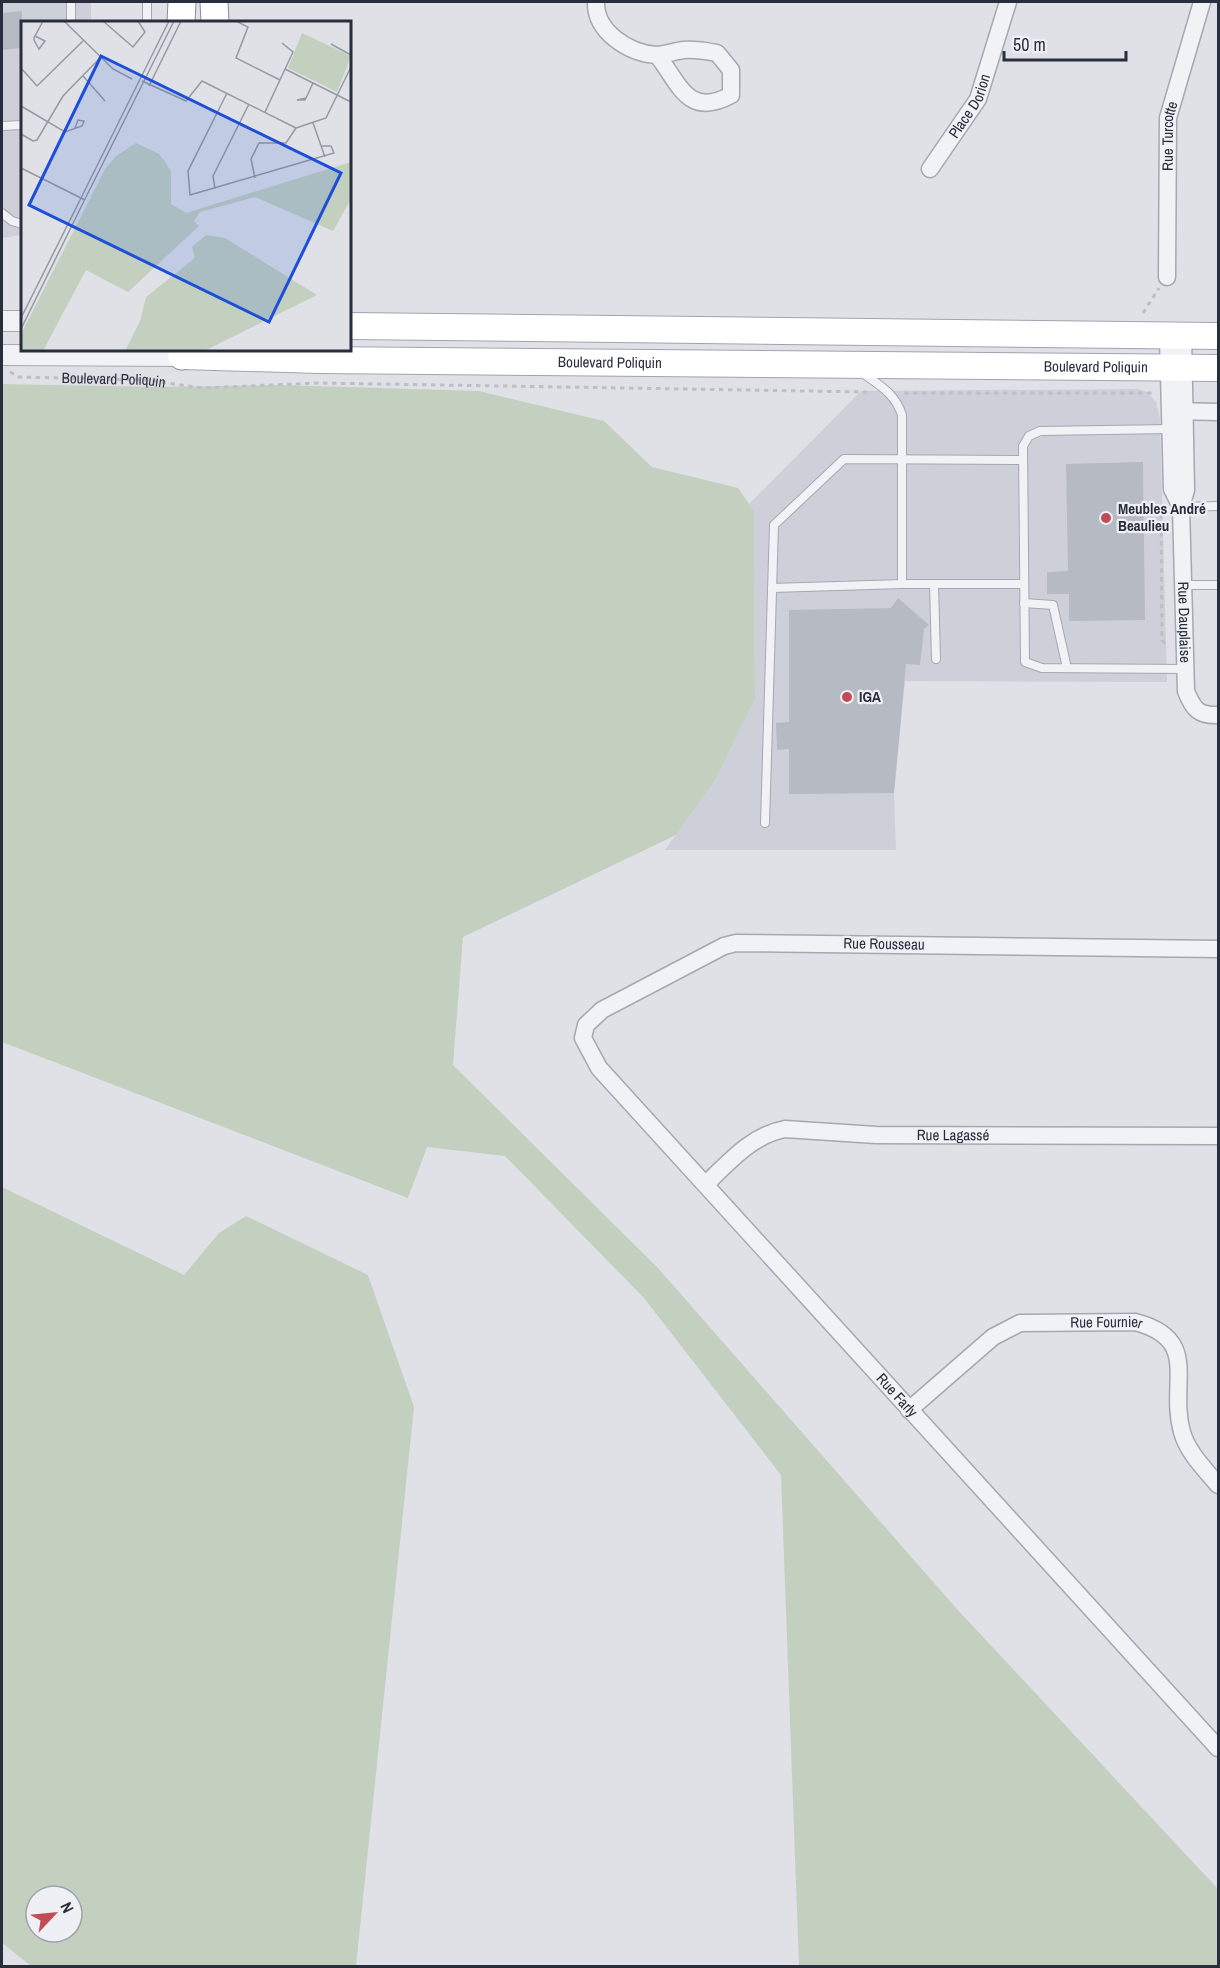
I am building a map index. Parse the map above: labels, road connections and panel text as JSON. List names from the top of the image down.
{
  "streets": {
    "main road": ["Boulevard Poliquin"],
    "street": [
      "Place Dorion",
      "Rue Turcotte",
      "Rue Dauplaise",
      "Rue Rousseau",
      "Rue Lagassé",
      "Rue Fournier",
      "Rue Farly"
    ]
  },
  "crossings": [
    ["Boulevard Poliquin", "Rue Dauplaise"],
    ["Rue Rousseau", "Rue Farly"],
    ["Rue Lagassé", "Rue Farly"],
    ["Rue Fournier", "Rue Farly"]
  ],
  "places": ["Meubles André Beaulieu", "IGA"],
  "scale_bar": "50 m",
  "north": "top right"
}
